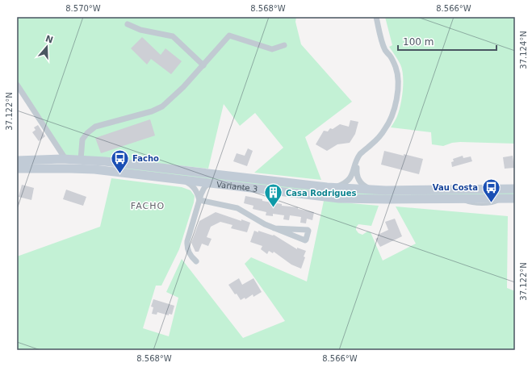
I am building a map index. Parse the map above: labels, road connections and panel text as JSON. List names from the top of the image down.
{
  "streets": {
    "main road": ["Variante 3"]
  },
  "districts": ["FACHO"],
  "places": {
    "bus stop": ["Facho", "Vau Costa"],
    "building": ["Casa Rodrigues"]
  },
  "scale_bar": "100 m",
  "north": "top",
  "coordinates": [
    "8.570°W",
    "8.568°W",
    "8.566°W",
    "37.124°N",
    "37.122°N"
  ]
}
